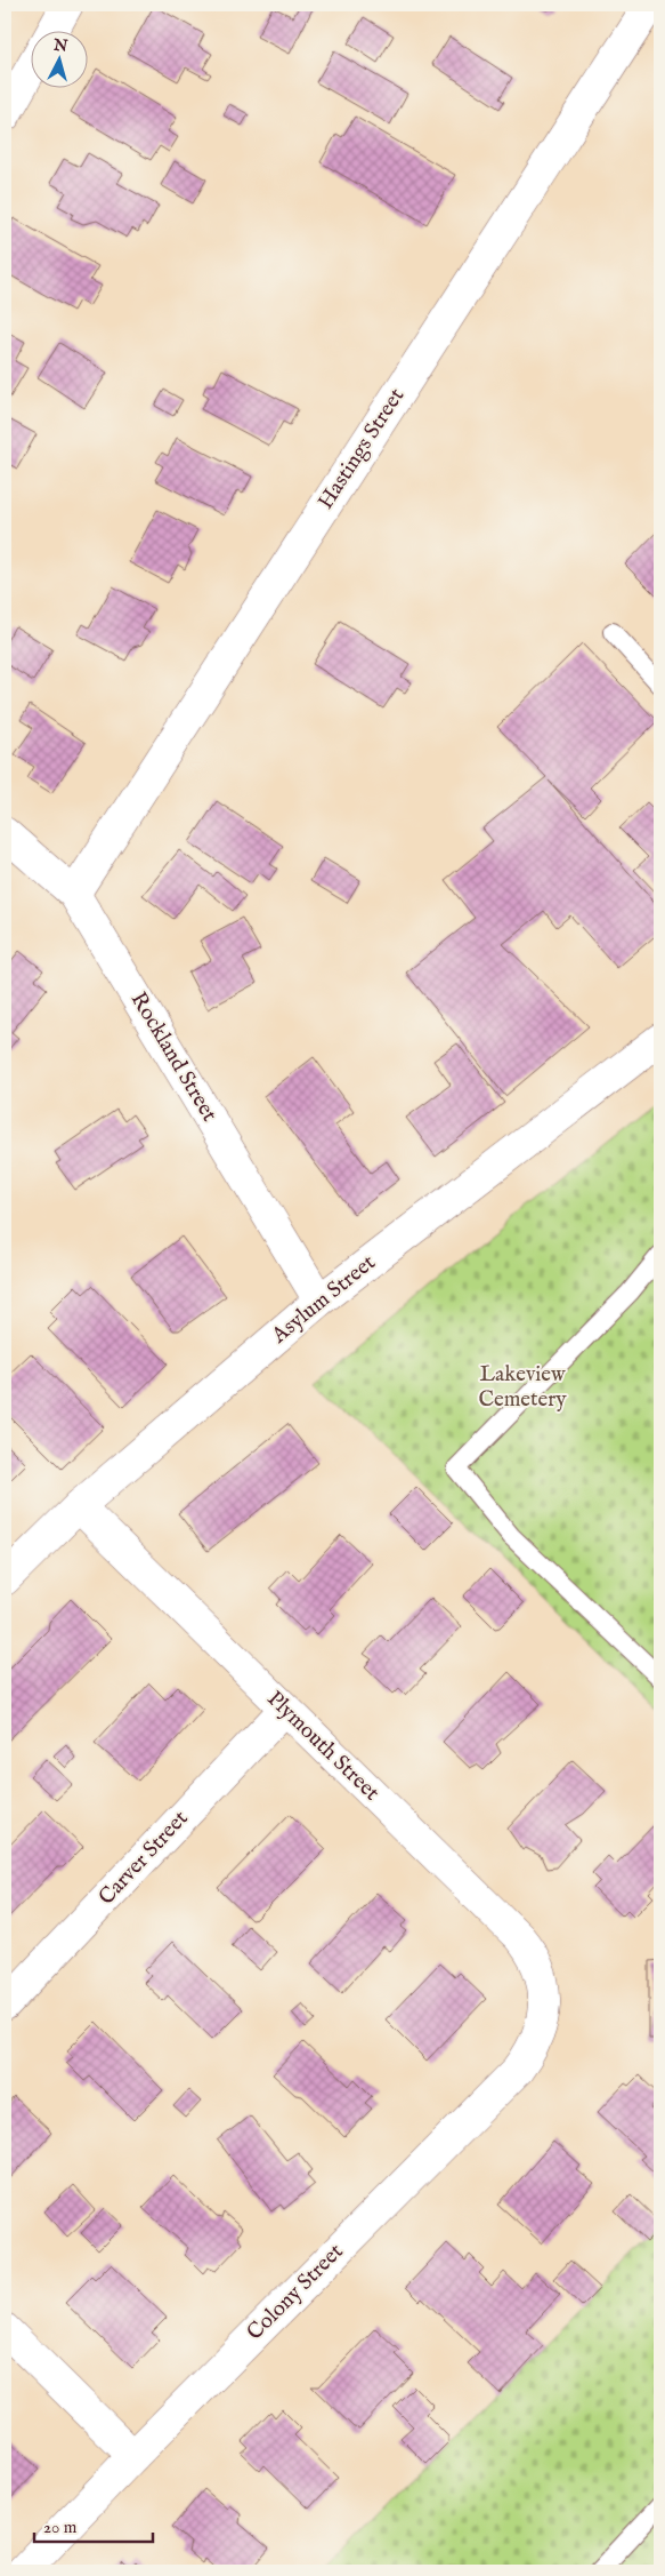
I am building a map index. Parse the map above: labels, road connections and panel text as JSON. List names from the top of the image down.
{
  "streets": {
    "street": [
      "Hastings Street",
      "Rockland Street",
      "Asylum Street",
      "Plymouth Street",
      "Carver Street",
      "Colony Street"
    ]
  },
  "crossings": [
    ["Hastings Street", "Rockland Street"],
    ["Rockland Street", "Asylum Street"],
    ["Asylum Street", "Plymouth Street"],
    ["Plymouth Street", "Carver Street"],
    ["Plymouth Street", "Colony Street"]
  ],
  "parks": ["Lakeview Cemetery"],
  "scale_bar": "20 m",
  "north": "top"
}
